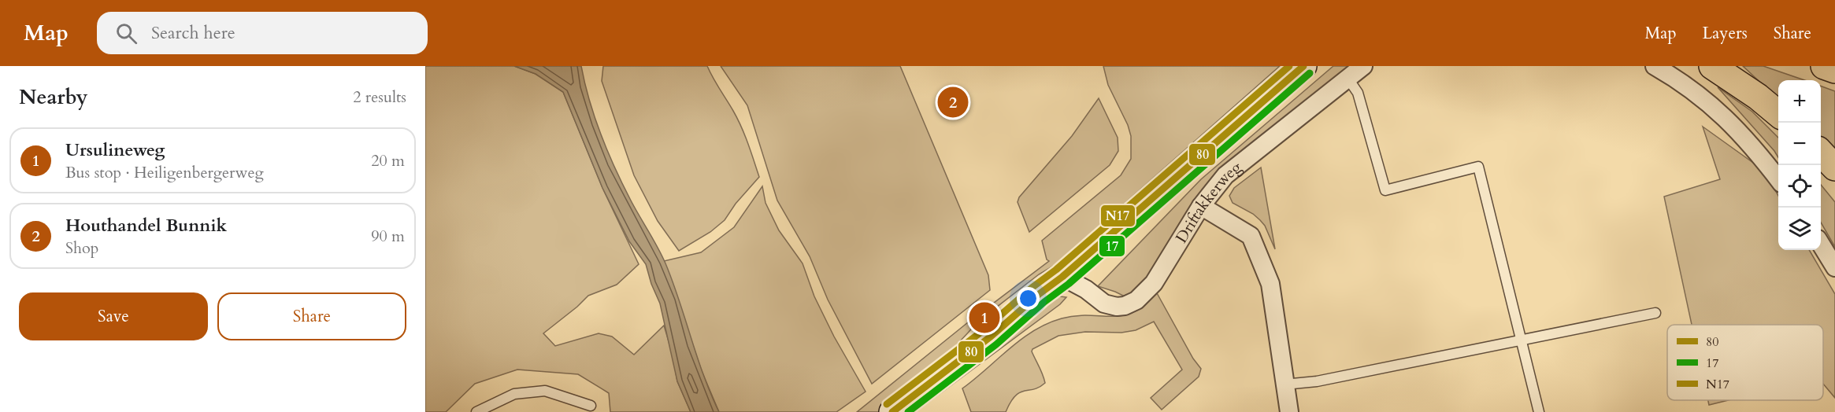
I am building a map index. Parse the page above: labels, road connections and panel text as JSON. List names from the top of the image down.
{
  "streets": {
    "street": ["Driftakkerweg"]
  },
  "lines": ["transit line 80", "transit line N17", "transit line 17"],
  "legend": ["80", "17", "N17"],
  "page": {
    "header": "Map",
    "search": "Search here",
    "nav": ["Map", "Layers", "Share"],
    "heading": ["Nearby", "2 results"],
    "map_buttons": ["+", "−"],
    "pins": ["2", "1"],
    "list": [
      {
        "mark": "1",
        "name": "Ursulineweg",
        "note": "Bus stop · Heiligenbergerweg",
        "value": "20 m"
      },
      {
        "mark": "2",
        "name": "Houthandel Bunnik",
        "note": "Shop",
        "value": "90 m"
      }
    ],
    "buttons": ["Save", "Share"]
  }
}
